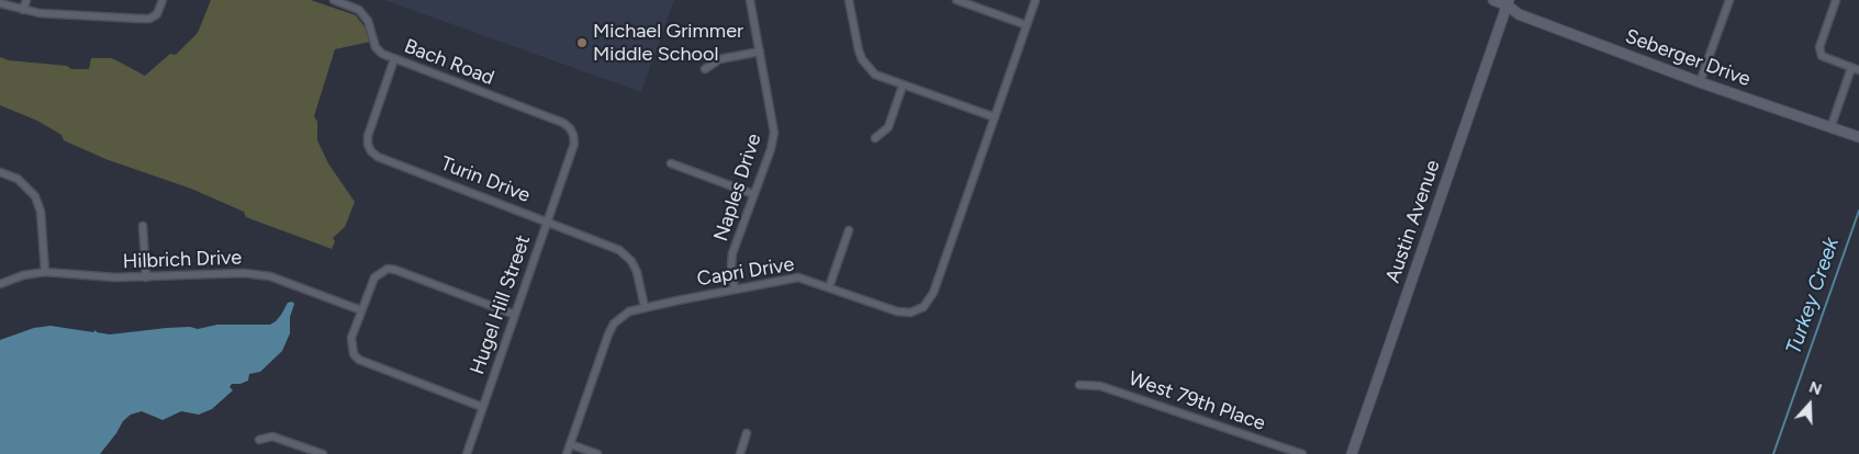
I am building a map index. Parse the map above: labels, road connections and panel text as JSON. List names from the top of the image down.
{
  "streets": {
    "street": [
      "Seberger Drive",
      "Bach Road",
      "Turin Drive",
      "Naples Drive",
      "Austin Avenue",
      "Hilbrich Drive",
      "Capri Drive",
      "Hugel Hill Street",
      "West 79th Place"
    ]
  },
  "crossings": [
    ["Seberger Drive", "Austin Avenue"],
    ["Bach Road", "Turin Drive"],
    ["Bach Road", "Hugel Hill Street"],
    ["Turin Drive", "Capri Drive"],
    ["Turin Drive", "Hugel Hill Street"],
    ["Naples Drive", "Capri Drive"]
  ],
  "water": ["Turkey Creek"],
  "places": ["Michael Grimmer Middle School"],
  "north": "top"
}
